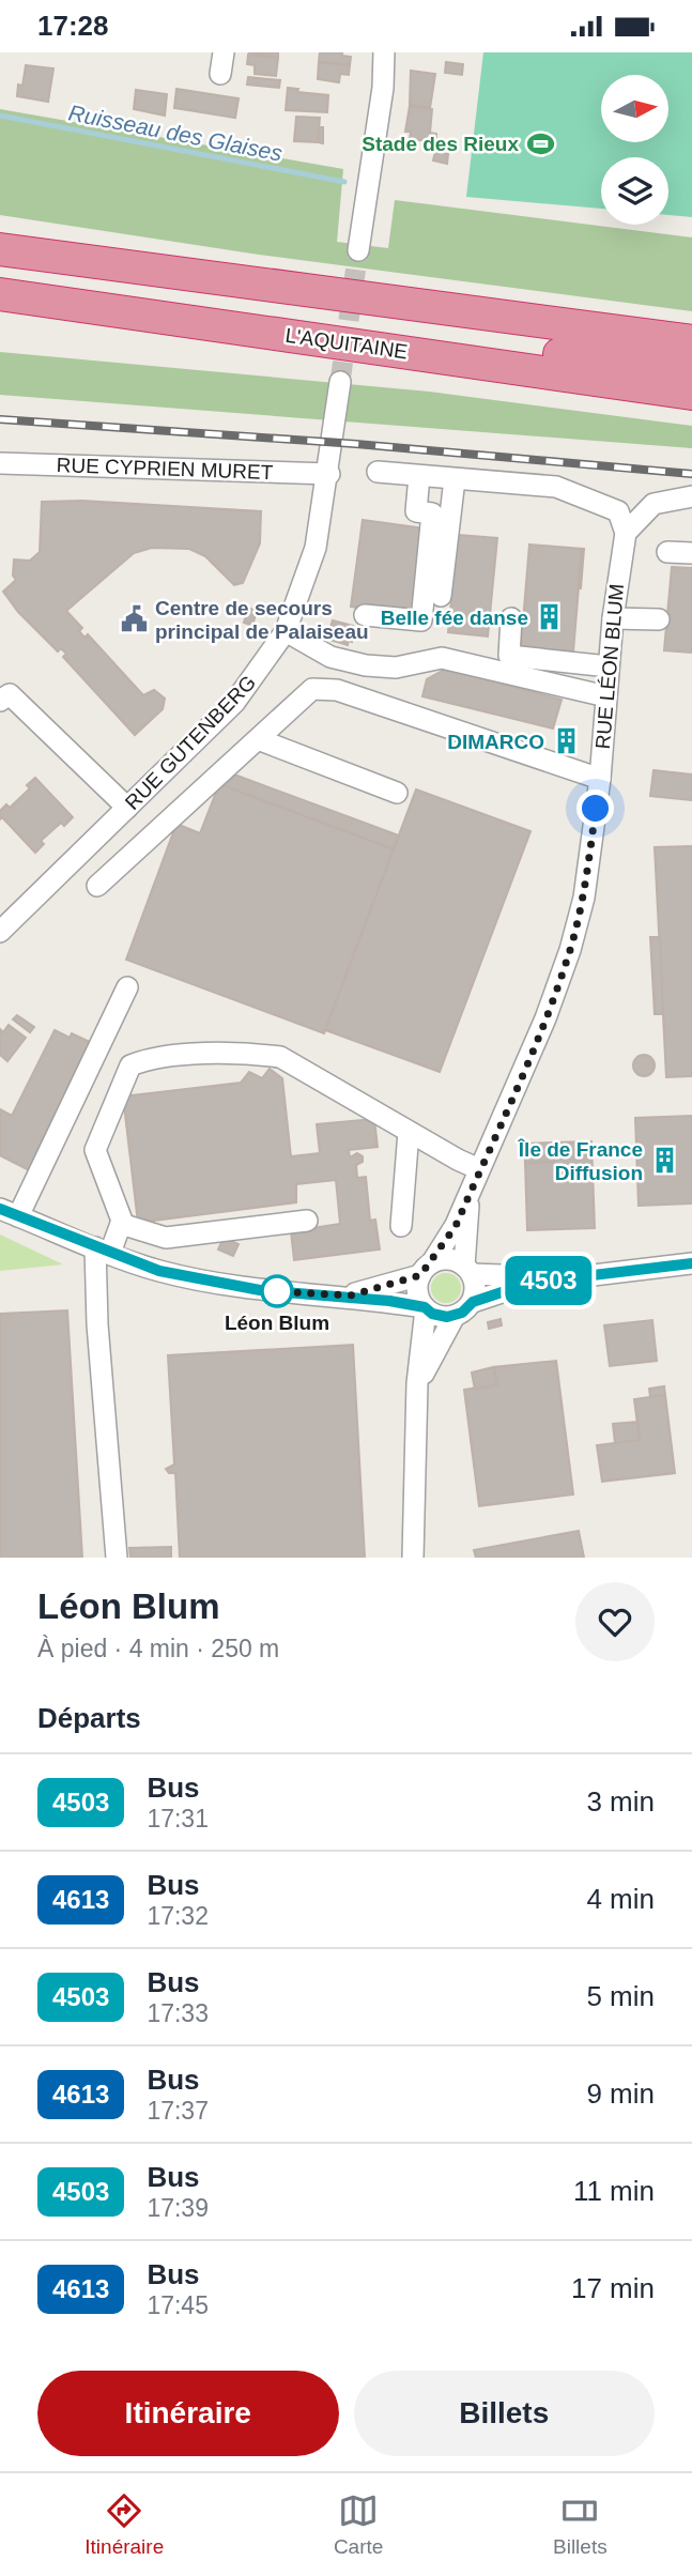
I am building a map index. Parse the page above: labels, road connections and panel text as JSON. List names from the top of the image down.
{
  "streets": {
    "highway": ["L'AQUITAINE"],
    "street": ["RUE CYPRIEN MURET", "RUE LÉON BLUM", "RUE GUTENBERG"]
  },
  "crossings": [
    ["RUE CYPRIEN MURET", "RUE GUTENBERG"]
  ],
  "water": ["Ruisseau des Glaises"],
  "places": {
    "sports": ["Stade des Rieux"],
    "building": ["Belle fée danse", "DIMARCO", "Île de France Diffusion"],
    "public building": ["Centre de secours principal de Palaiseau"],
    "other": ["Léon Blum"]
  },
  "lines": ["bus line 4503"],
  "north": "right",
  "page": {
    "status": "17:28",
    "on_map": "4503",
    "heading": [
      ["Léon Blum", "À pied · 4 min · 250 m"],
      "Départs"
    ],
    "list": [
      {
        "mark": "4503",
        "name": "Bus",
        "note": "17:31",
        "value": "3 min"
      },
      {
        "mark": "4613",
        "name": "Bus",
        "note": "17:32",
        "value": "4 min"
      },
      {
        "mark": "4503",
        "name": "Bus",
        "note": "17:33",
        "value": "5 min"
      },
      {
        "mark": "4613",
        "name": "Bus",
        "note": "17:37",
        "value": "9 min"
      },
      {
        "mark": "4503",
        "name": "Bus",
        "note": "17:39",
        "value": "11 min"
      },
      {
        "mark": "4613",
        "name": "Bus",
        "note": "17:45",
        "value": "17 min"
      }
    ],
    "buttons": ["Itinéraire", "Billets"],
    "tabs": ["Itinéraire", "Carte", "Billets"]
  }
}
